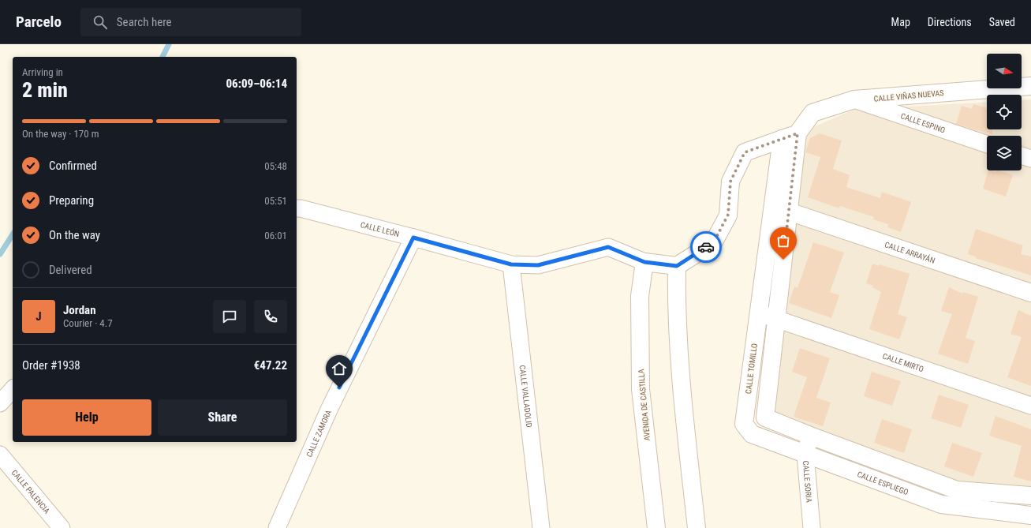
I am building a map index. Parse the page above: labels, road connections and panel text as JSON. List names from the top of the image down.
{
  "streets": {
    "street": [
      "CALLE VIÑAS NUEVAS",
      "CALLE ESPINO",
      "CALLE LEÓN",
      "CALLE ARRAYÁN",
      "CALLE MIRTO",
      "CALLE TOMILLO",
      "CALLE VALLADOLID",
      "AVENIDA DE CASTILLA",
      "CALLE ZAMORA",
      "CALLE SORIA",
      "CALLE ESPLIEGO",
      "CALLE PALENCIA"
    ]
  },
  "crossings": [
    ["CALLE VIÑAS NUEVAS", "CALLE ESPINO"],
    ["CALLE VIÑAS NUEVAS", "CALLE TOMILLO"],
    ["CALLE LEÓN", "CALLE VALLADOLID"],
    ["CALLE LEÓN", "AVENIDA DE CASTILLA"],
    ["CALLE LEÓN", "CALLE ZAMORA"],
    ["CALLE ARRAYÁN", "CALLE TOMILLO"],
    ["CALLE MIRTO", "CALLE TOMILLO"],
    ["CALLE TOMILLO", "CALLE SORIA"],
    ["CALLE TOMILLO", "CALLE ESPLIEGO"],
    ["CALLE SORIA", "CALLE ESPLIEGO"]
  ],
  "north": "right",
  "page": {
    "header": "Parcelo",
    "search": "Search here",
    "nav": ["Map", "Directions", "Saved"],
    "heading": ["2 min", "Arriving in", "06:09–06:14"],
    "panel": [
      "Jordan",
      "Courier · 4.7",
      "Order #1938",
      "€47.22"
    ],
    "bar": "On the way · 170 m",
    "list": [
      ["Confirmed", "05:48"],
      ["Preparing", "05:51"],
      ["On the way", "06:01"],
      "Delivered"
    ],
    "round": "J",
    "buttons": ["Help", "Share"]
  }
}
